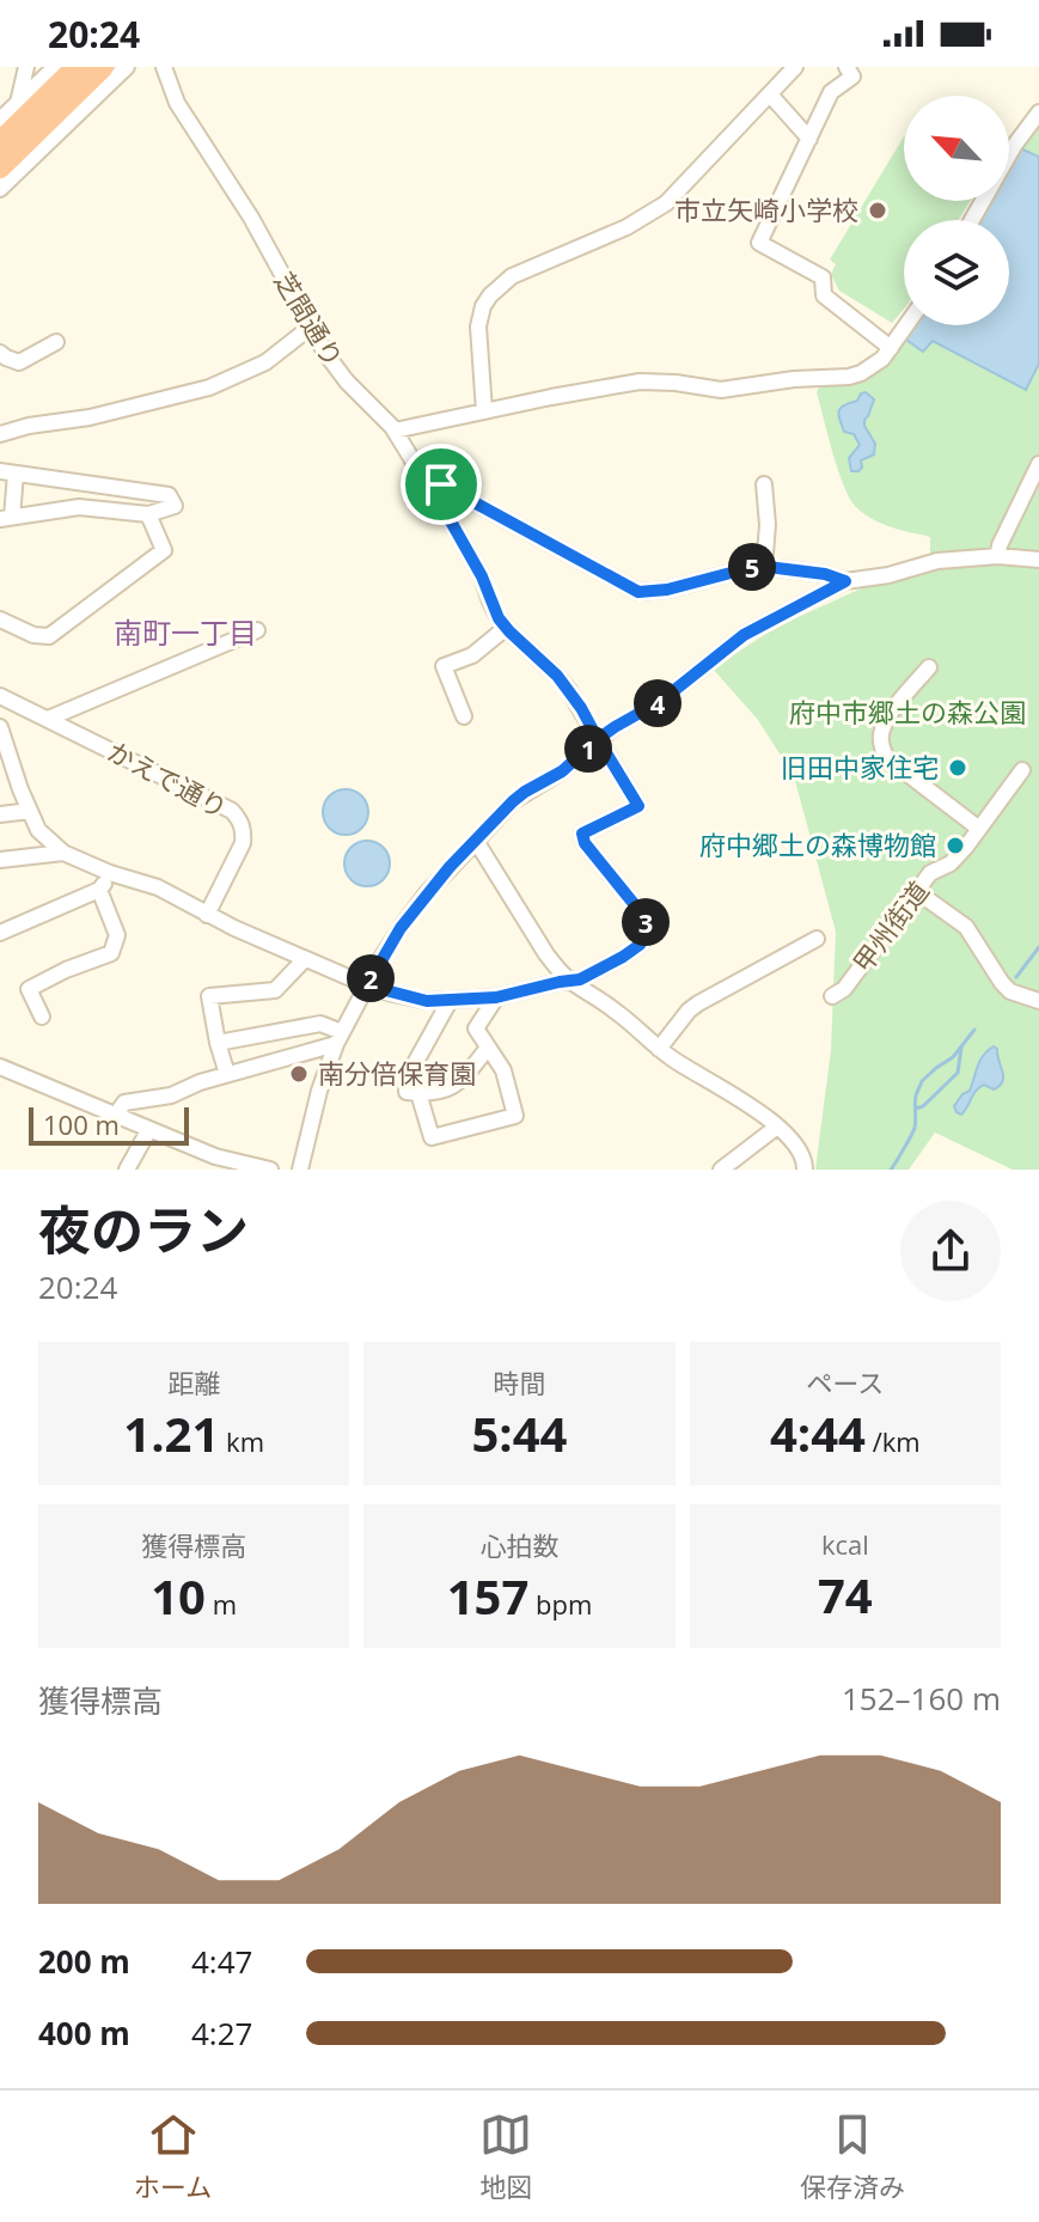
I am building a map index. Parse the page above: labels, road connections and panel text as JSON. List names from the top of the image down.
{
  "streets": {
    "street": ["芝間通り", "かえで通り", "甲州街道"]
  },
  "districts": ["南町一丁目"],
  "parks": ["府中市郷土の森公園"],
  "places": [
    "市立矢崎小学校",
    "旧田中家住宅",
    "府中郷土の森博物館",
    "南分倍保育園"
  ],
  "scale_bar": "100 m",
  "north": "top left",
  "page": {
    "status": "20:24",
    "pins": [
      "5",
      "4",
      "1",
      "3",
      "2"
    ],
    "scale": "100 m",
    "heading": ["夜のラン", "20:24"],
    "stats": [
      ["距離", "1.21 km"],
      ["時間", "5:44"],
      ["ペース", "4:44 /km"],
      ["獲得標高", "10 m"],
      ["心拍数", "157 bpm"],
      ["kcal", "74"]
    ],
    "chart": ["獲得標高", "152–160 m"],
    "list": [
      {
        "name": "200 m",
        "note": "4:47"
      },
      {
        "name": "400 m",
        "note": "4:27"
      }
    ],
    "tabs": ["ホーム", "地図", "保存済み"]
  }
}
